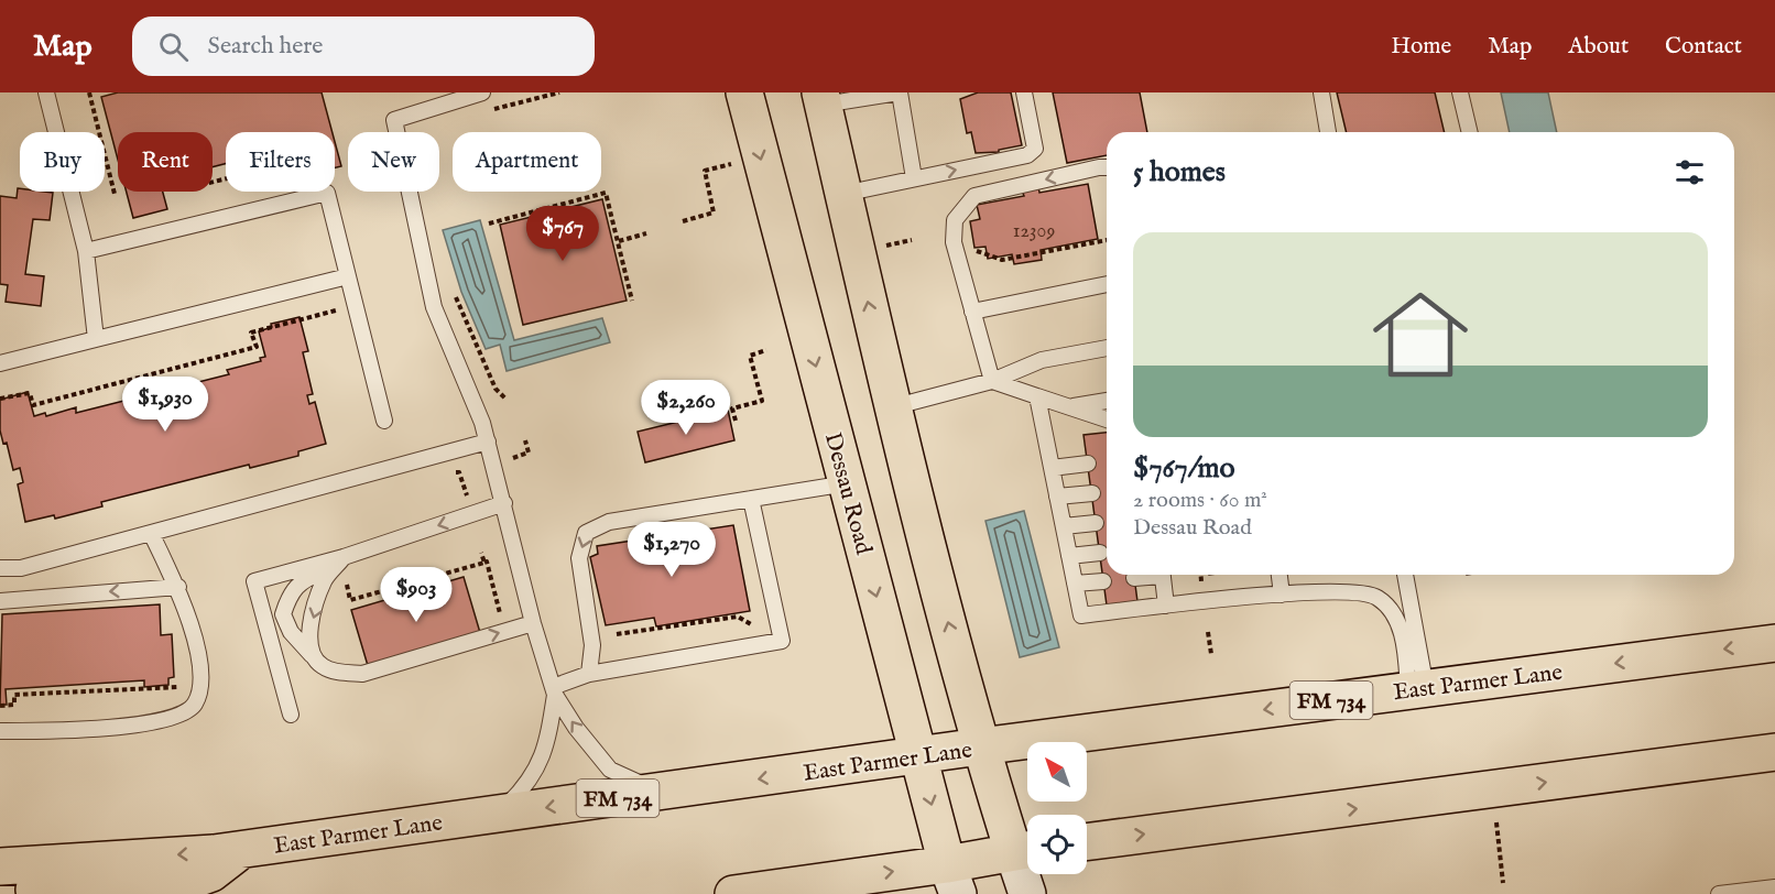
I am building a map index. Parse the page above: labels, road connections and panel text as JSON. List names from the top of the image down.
{
  "streets": {
    "main road": ["Dessau Road", "East Parmer Lane", "FM 734"]
  },
  "crossings": [
    ["Dessau Road", "East Parmer Lane"]
  ],
  "house_numbers": ["12309"],
  "north": "top left",
  "page": {
    "header": "Map",
    "search": "Search here",
    "nav": [
      "Home",
      "Map",
      "About",
      "Contact"
    ],
    "chip": [
      "Buy",
      "Rent",
      "Filters",
      "New",
      "Apartment"
    ],
    "heading": "5 homes",
    "price": [
      "$767",
      "$1,930",
      "$2,260",
      "$1,270",
      "$903"
    ],
    "list": [
      {
        "name": "$767/mo",
        "note": "2 rooms · 60 m² · Dessau Road"
      }
    ]
  }
}
